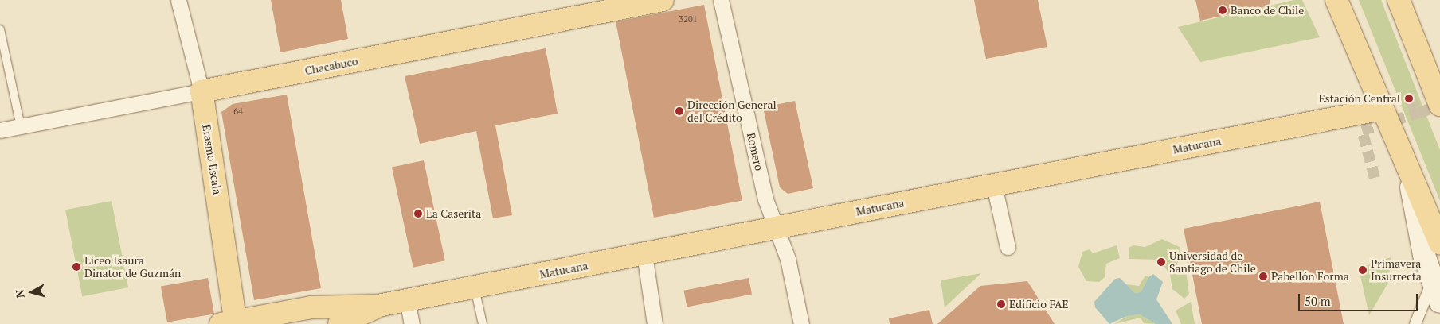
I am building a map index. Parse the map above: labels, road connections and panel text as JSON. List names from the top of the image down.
{
  "streets": {
    "main road": ["Chacabuco", "Matucana", "Erasmo Escala"],
    "street": ["Romero"]
  },
  "crossings": [
    ["Chacabuco", "Erasmo Escala"],
    ["Matucana", "Romero"],
    ["Matucana", "Erasmo Escala"]
  ],
  "places": [
    "Banco de Chile",
    "Estación Central",
    "Dirección General del Crédito",
    "La Caserita",
    "Universidad de Santiago de Chile",
    "Liceo Isaura Dinator de Guzmán",
    "Primavera Insurrecta",
    "Pabellón Forma",
    "Edificio FAE"
  ],
  "house_numbers": ["3201", "64"],
  "scale_bar": "50 m",
  "north": "left"
}
